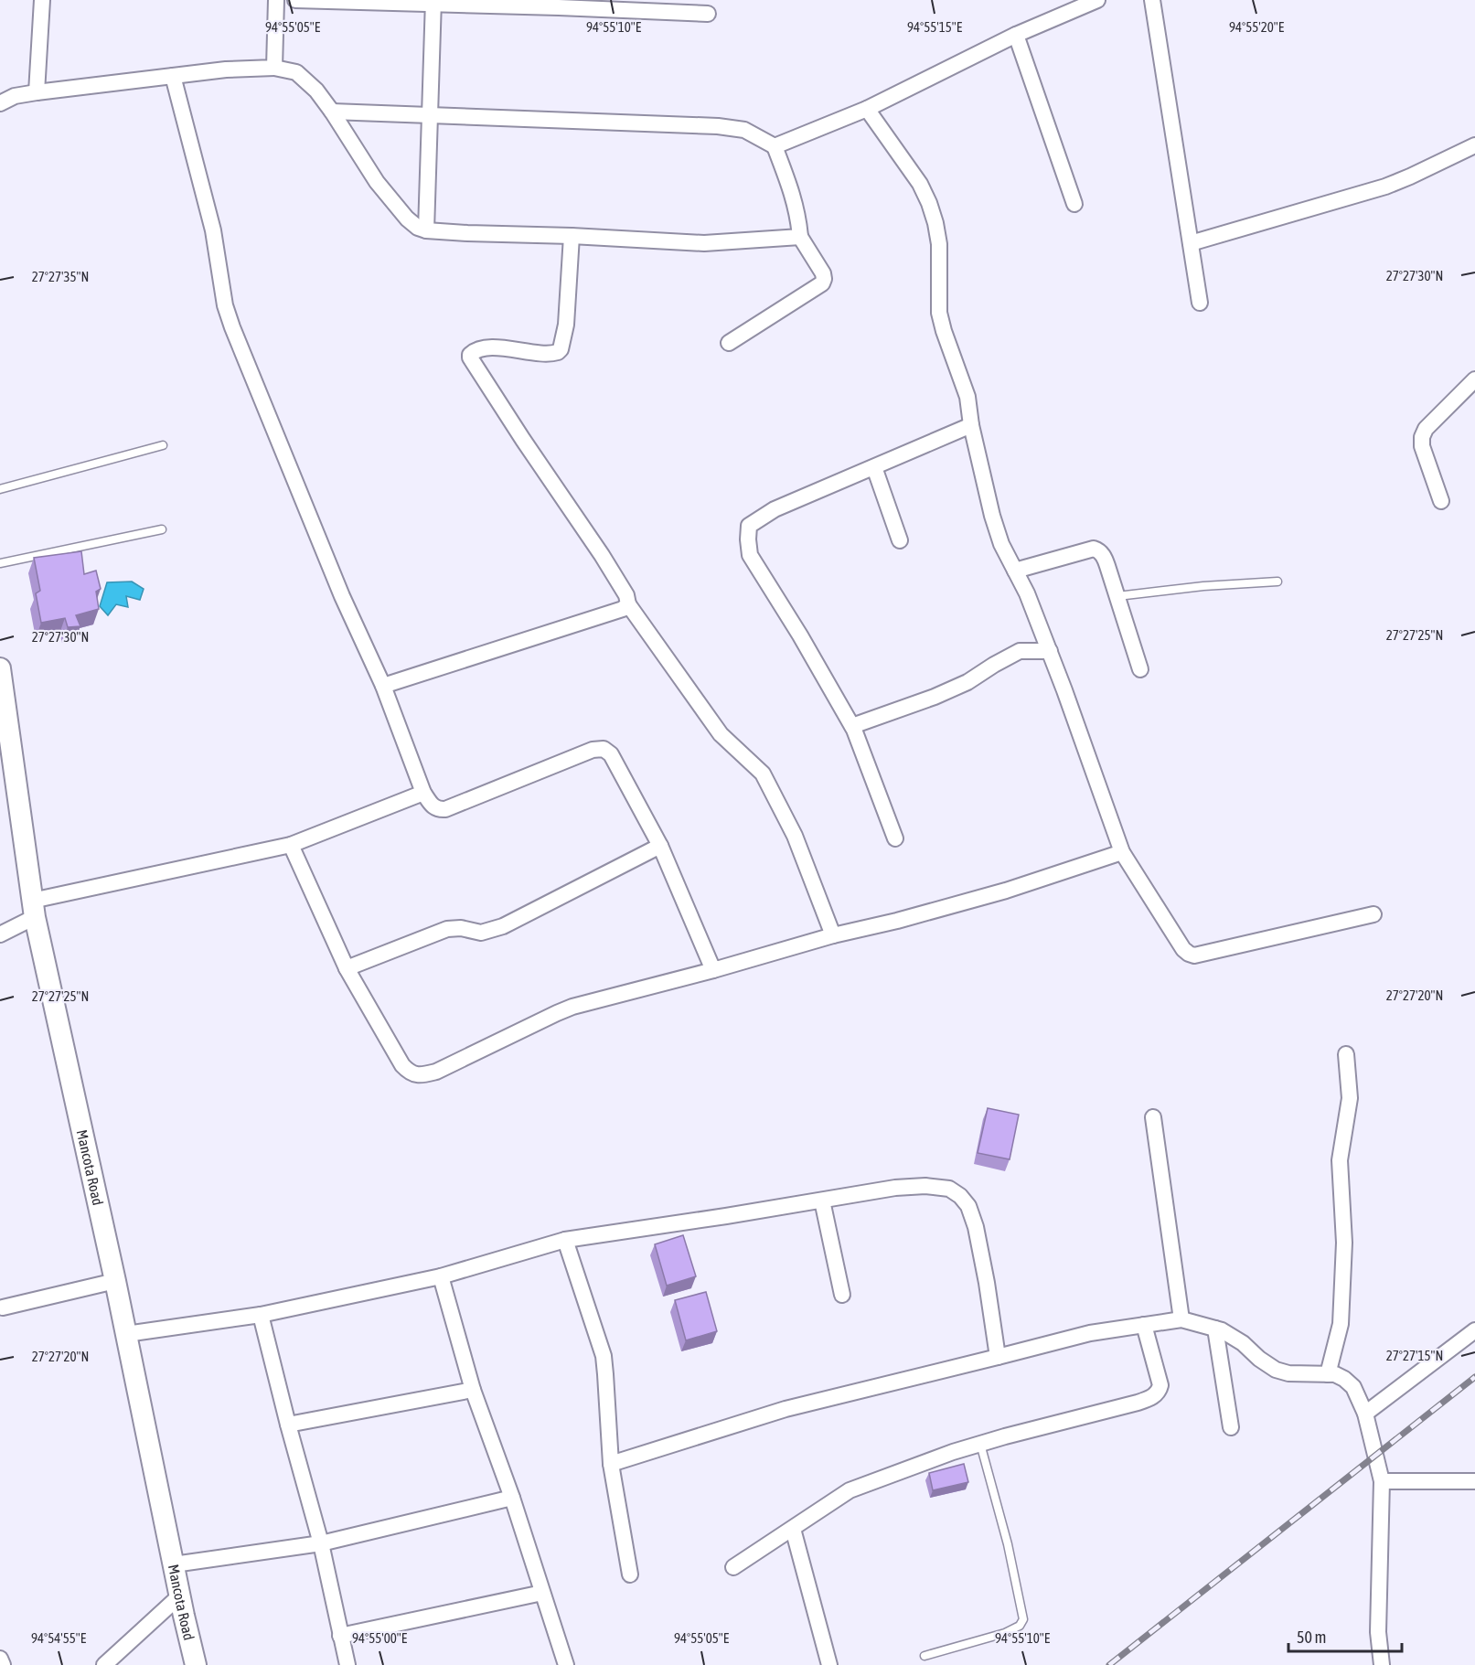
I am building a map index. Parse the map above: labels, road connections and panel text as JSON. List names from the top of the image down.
{
  "streets": {
    "main road": ["Mancota Road"]
  },
  "scale_bar": "50 m",
  "coordinates": [
    "94°55'05\"E",
    "94°55'10\"E",
    "94°55'15\"E",
    "94°55'20\"E",
    "27°27'30\"N",
    "27°27'35\"N",
    "27°27'25\"N",
    "27°27'20\"N",
    "27°27'15\"N",
    "94°54'55\"E",
    "94°55'00\"E"
  ]
}
